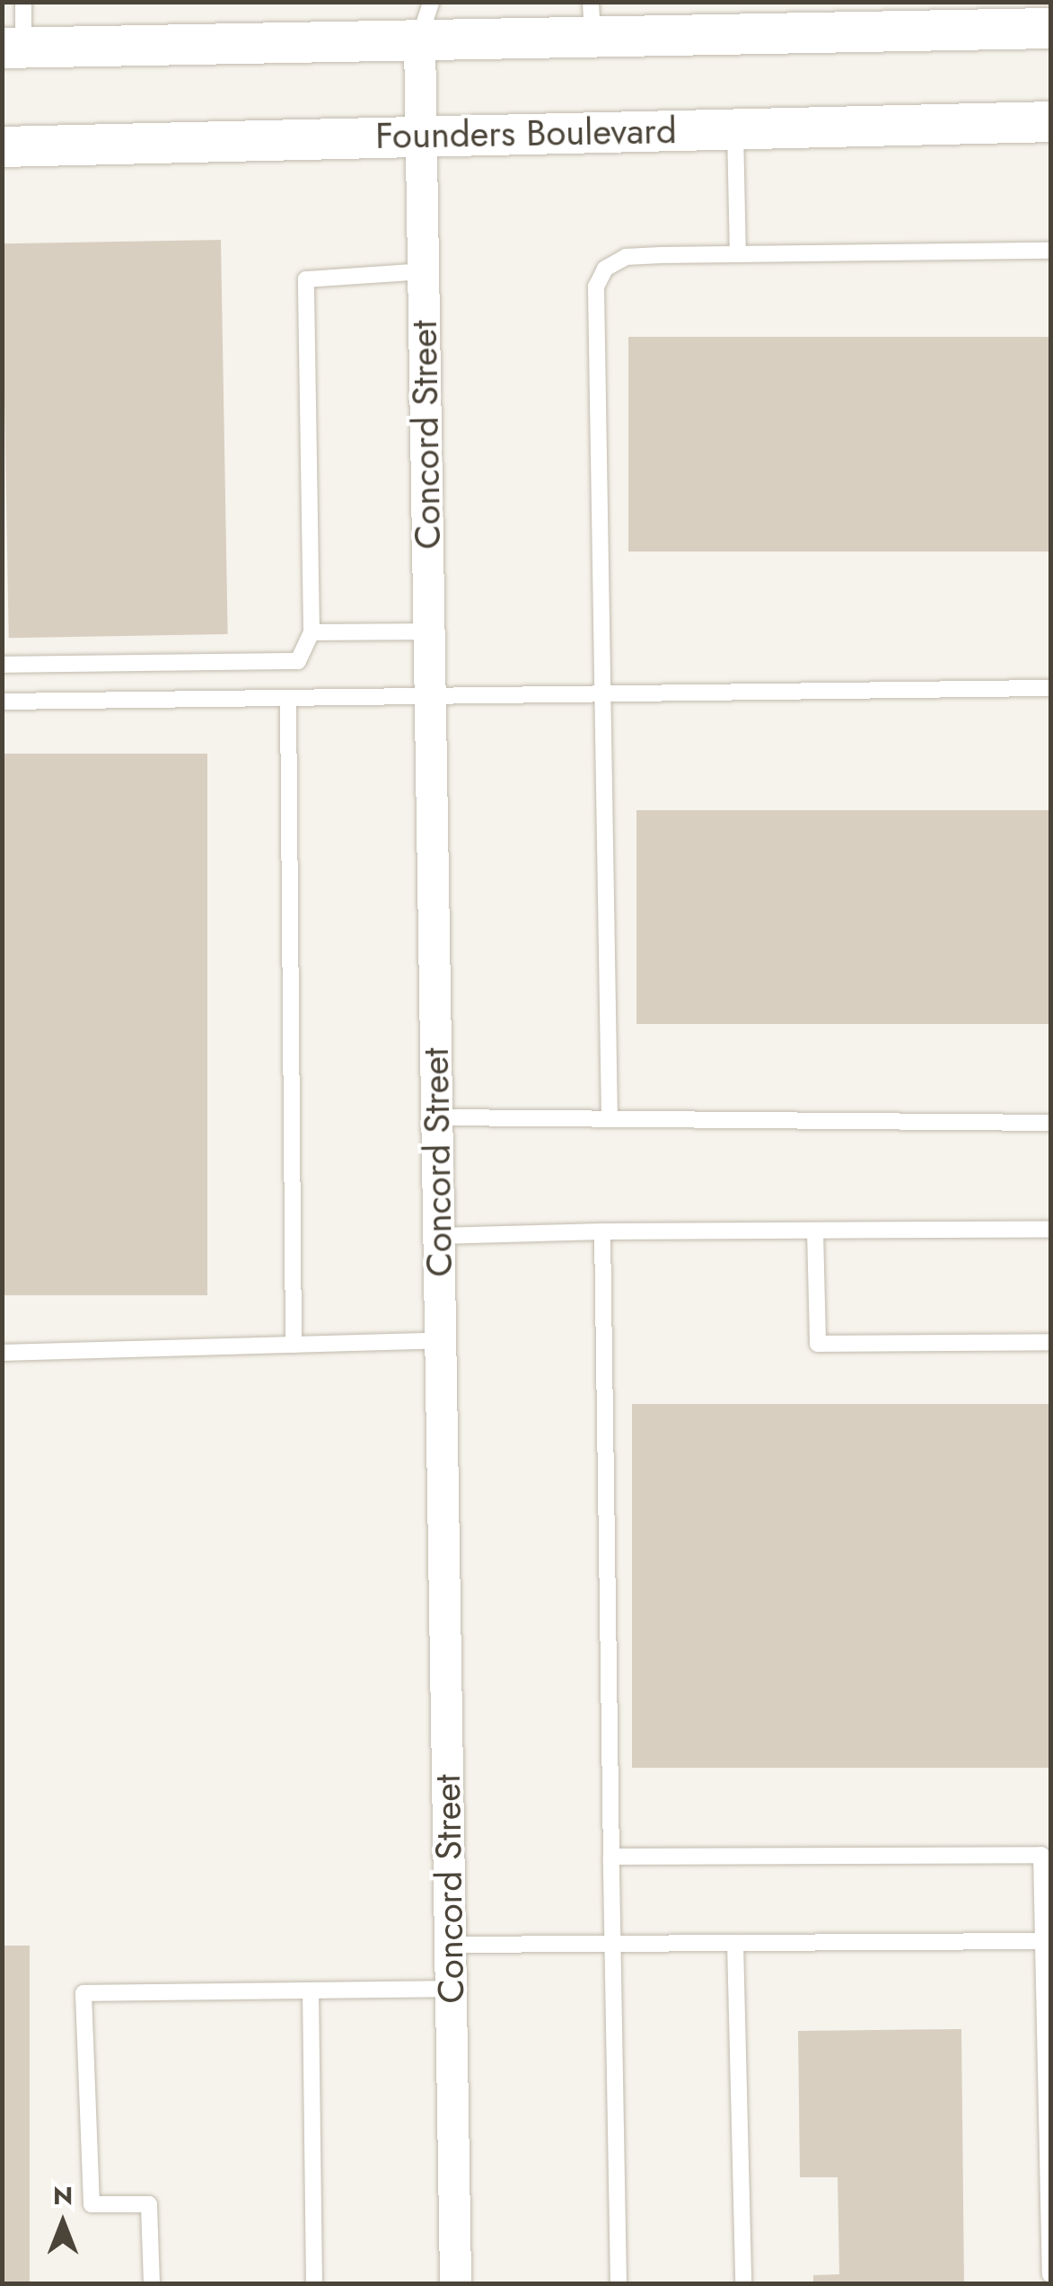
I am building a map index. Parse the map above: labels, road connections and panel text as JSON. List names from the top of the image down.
{
  "streets": {
    "street": ["Founders Boulevard", "Concord Street"]
  },
  "crossings": [
    ["Founders Boulevard", "Concord Street"]
  ],
  "north": "top"
}
